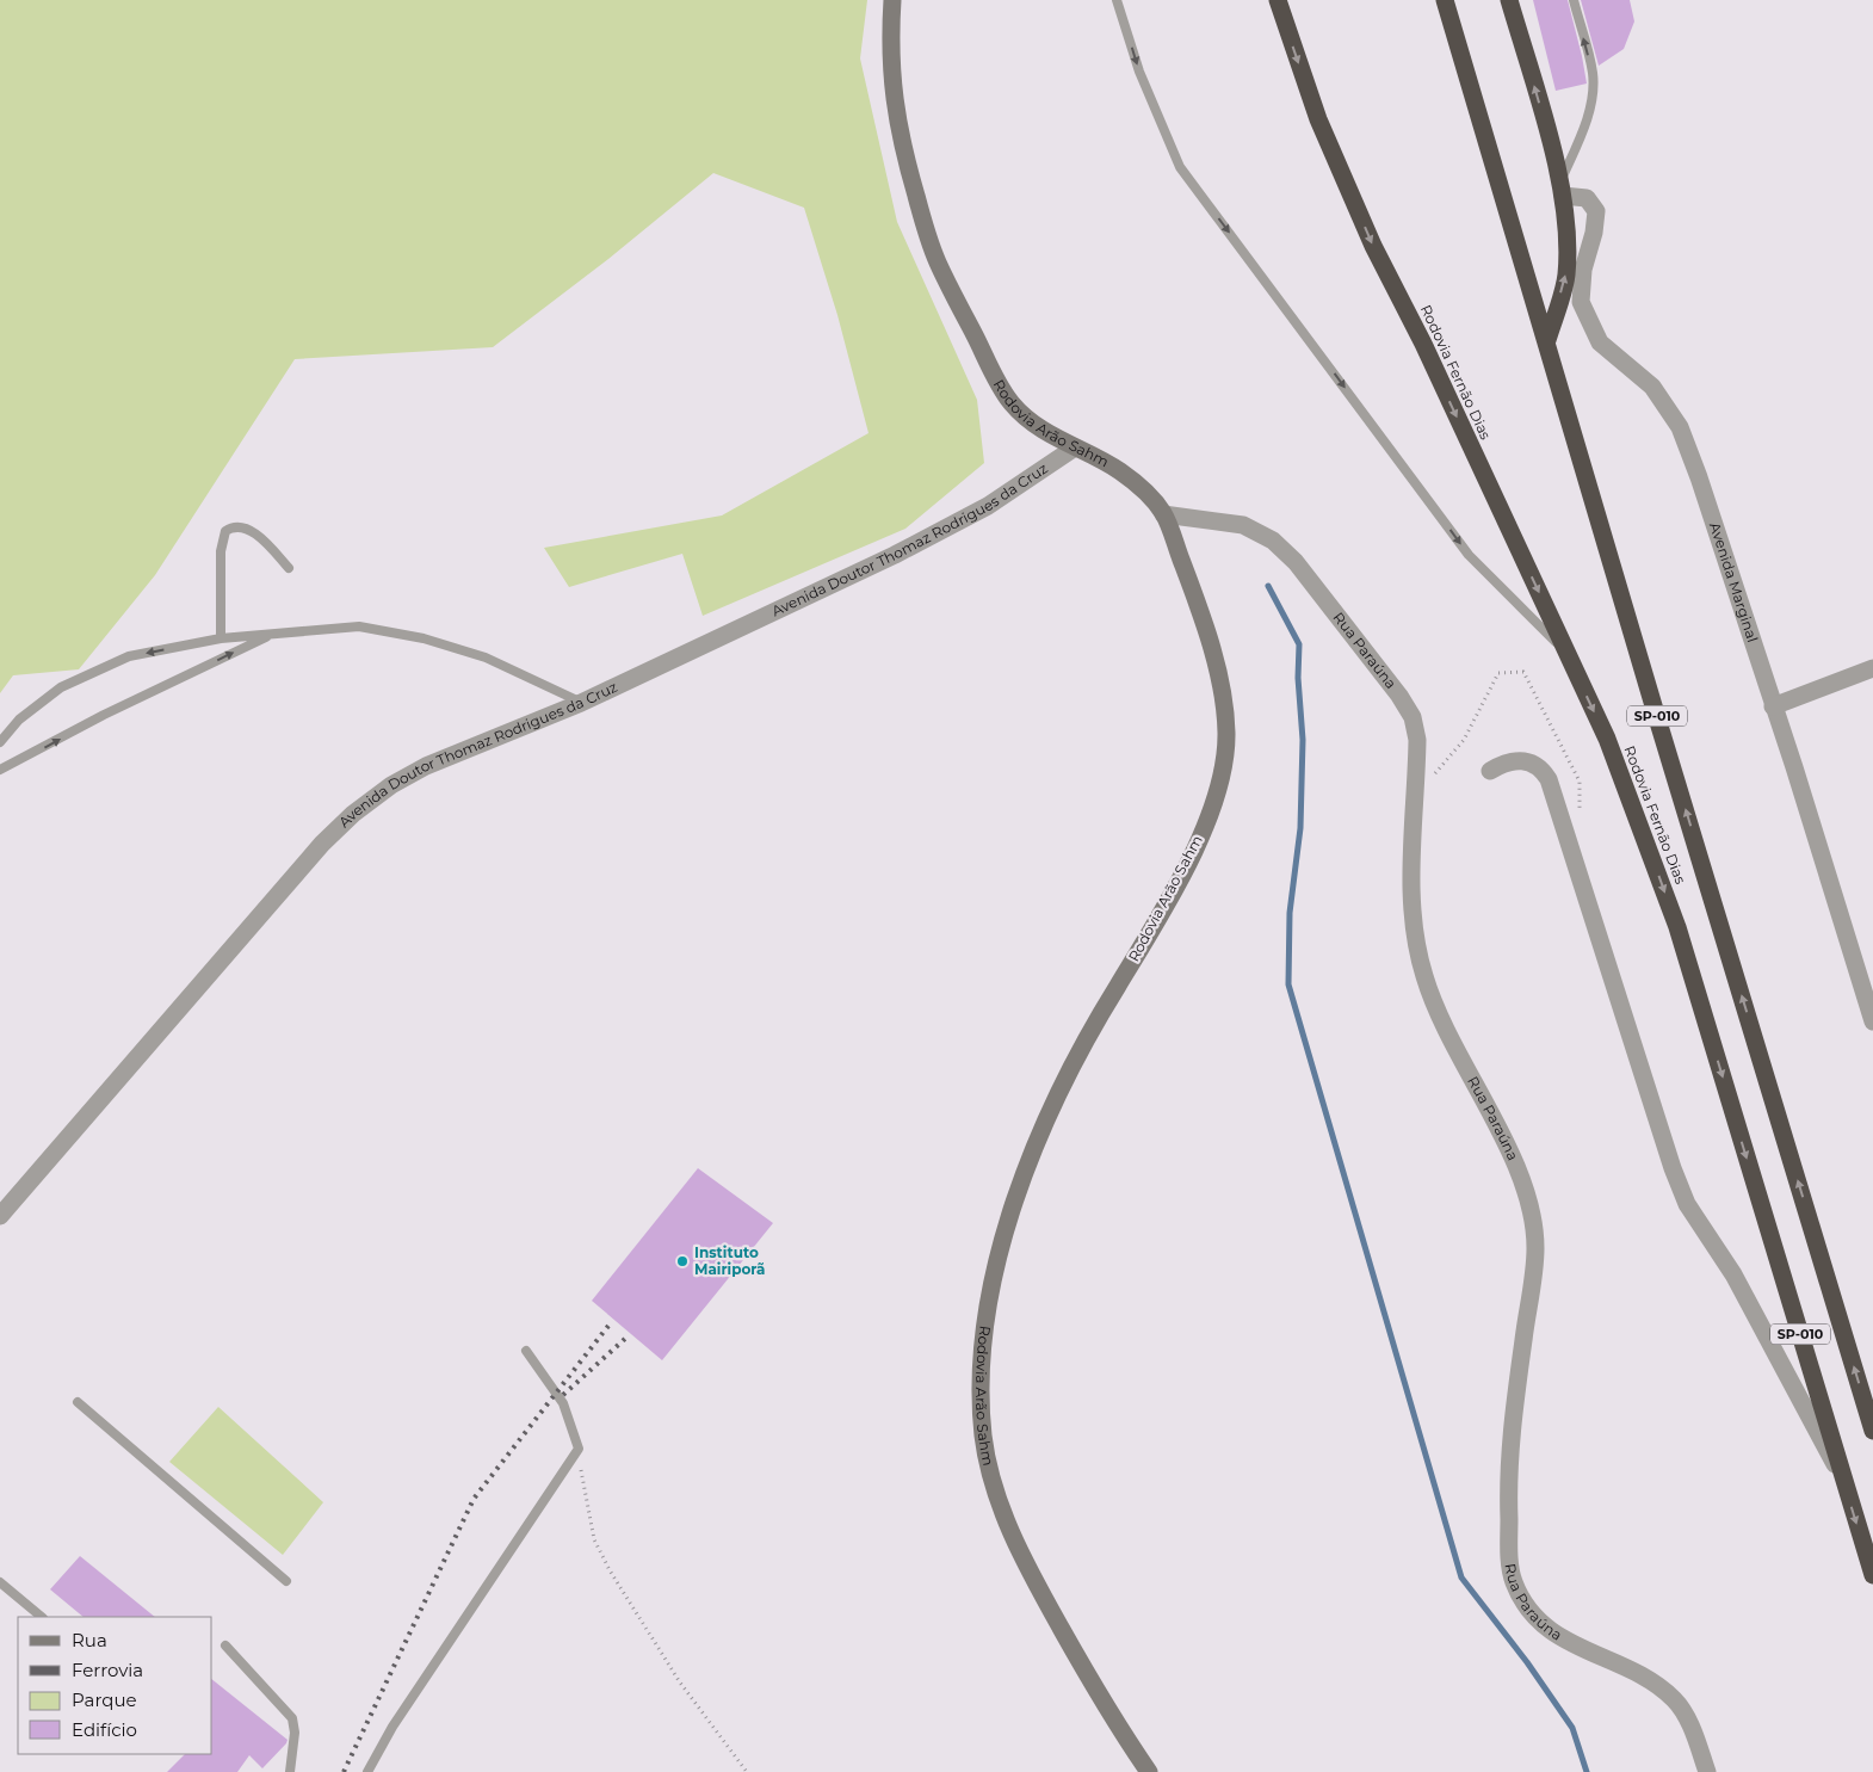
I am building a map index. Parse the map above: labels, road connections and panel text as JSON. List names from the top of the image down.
{
  "streets": {
    "highway": ["Rodovia Fernão Dias", "SP-010"],
    "street": [
      "Rodovia Arão Sahm",
      "Avenida Doutor Thomaz Rodrigues da Cruz",
      "Avenida Marginal",
      "Rua Paraúna"
    ]
  },
  "crossings": [
    ["Rodovia Arão Sahm", "Avenida Doutor Thomaz Rodrigues da Cruz"],
    ["Rodovia Arão Sahm", "Rua Paraúna"]
  ],
  "places": ["Instituto Mairiporã"],
  "legend": [
    "Rua",
    "Ferrovia",
    "Parque",
    "Edifício"
  ]
}
